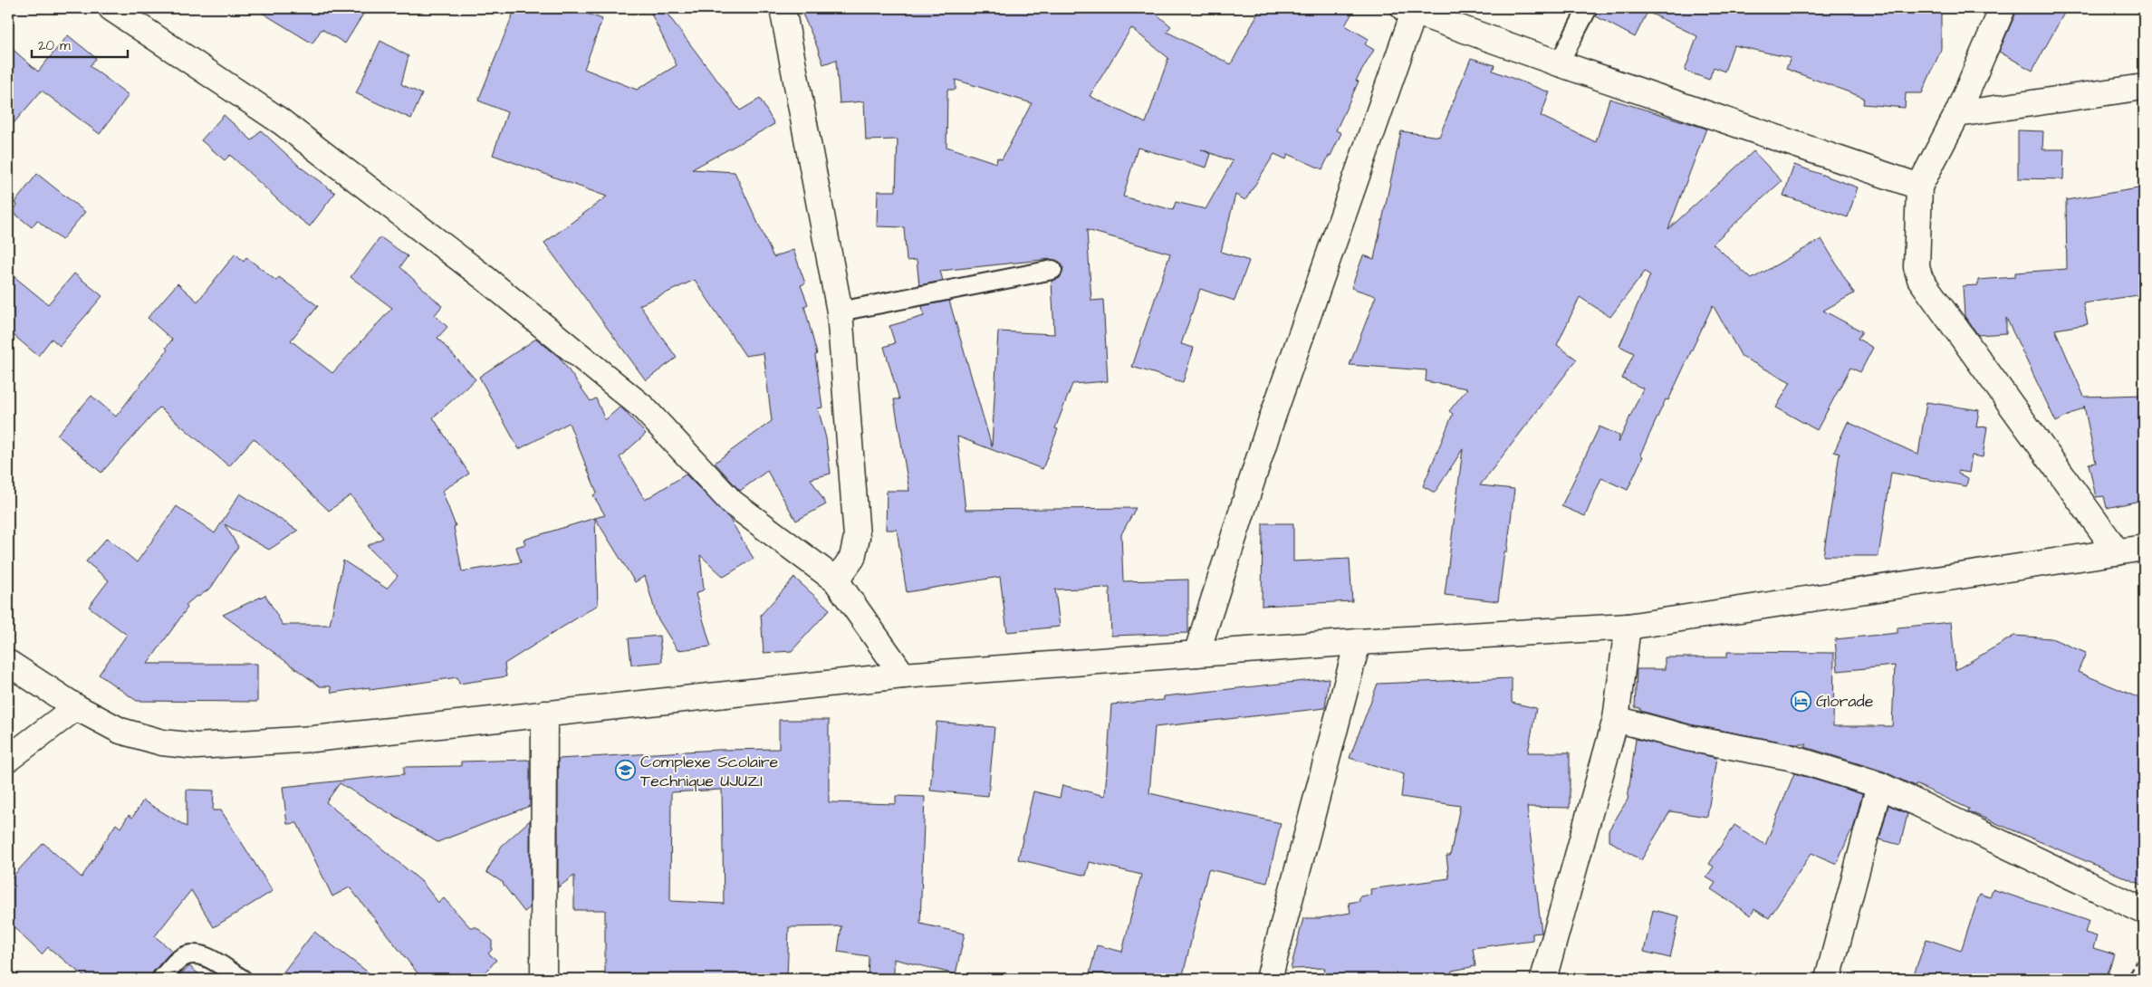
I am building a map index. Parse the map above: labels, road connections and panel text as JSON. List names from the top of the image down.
{
  "places": {
    "hotel": ["Glorade"],
    "school or university": ["Complexe Scolaire Technique UJUZI"]
  },
  "scale_bar": "20 m"
}
